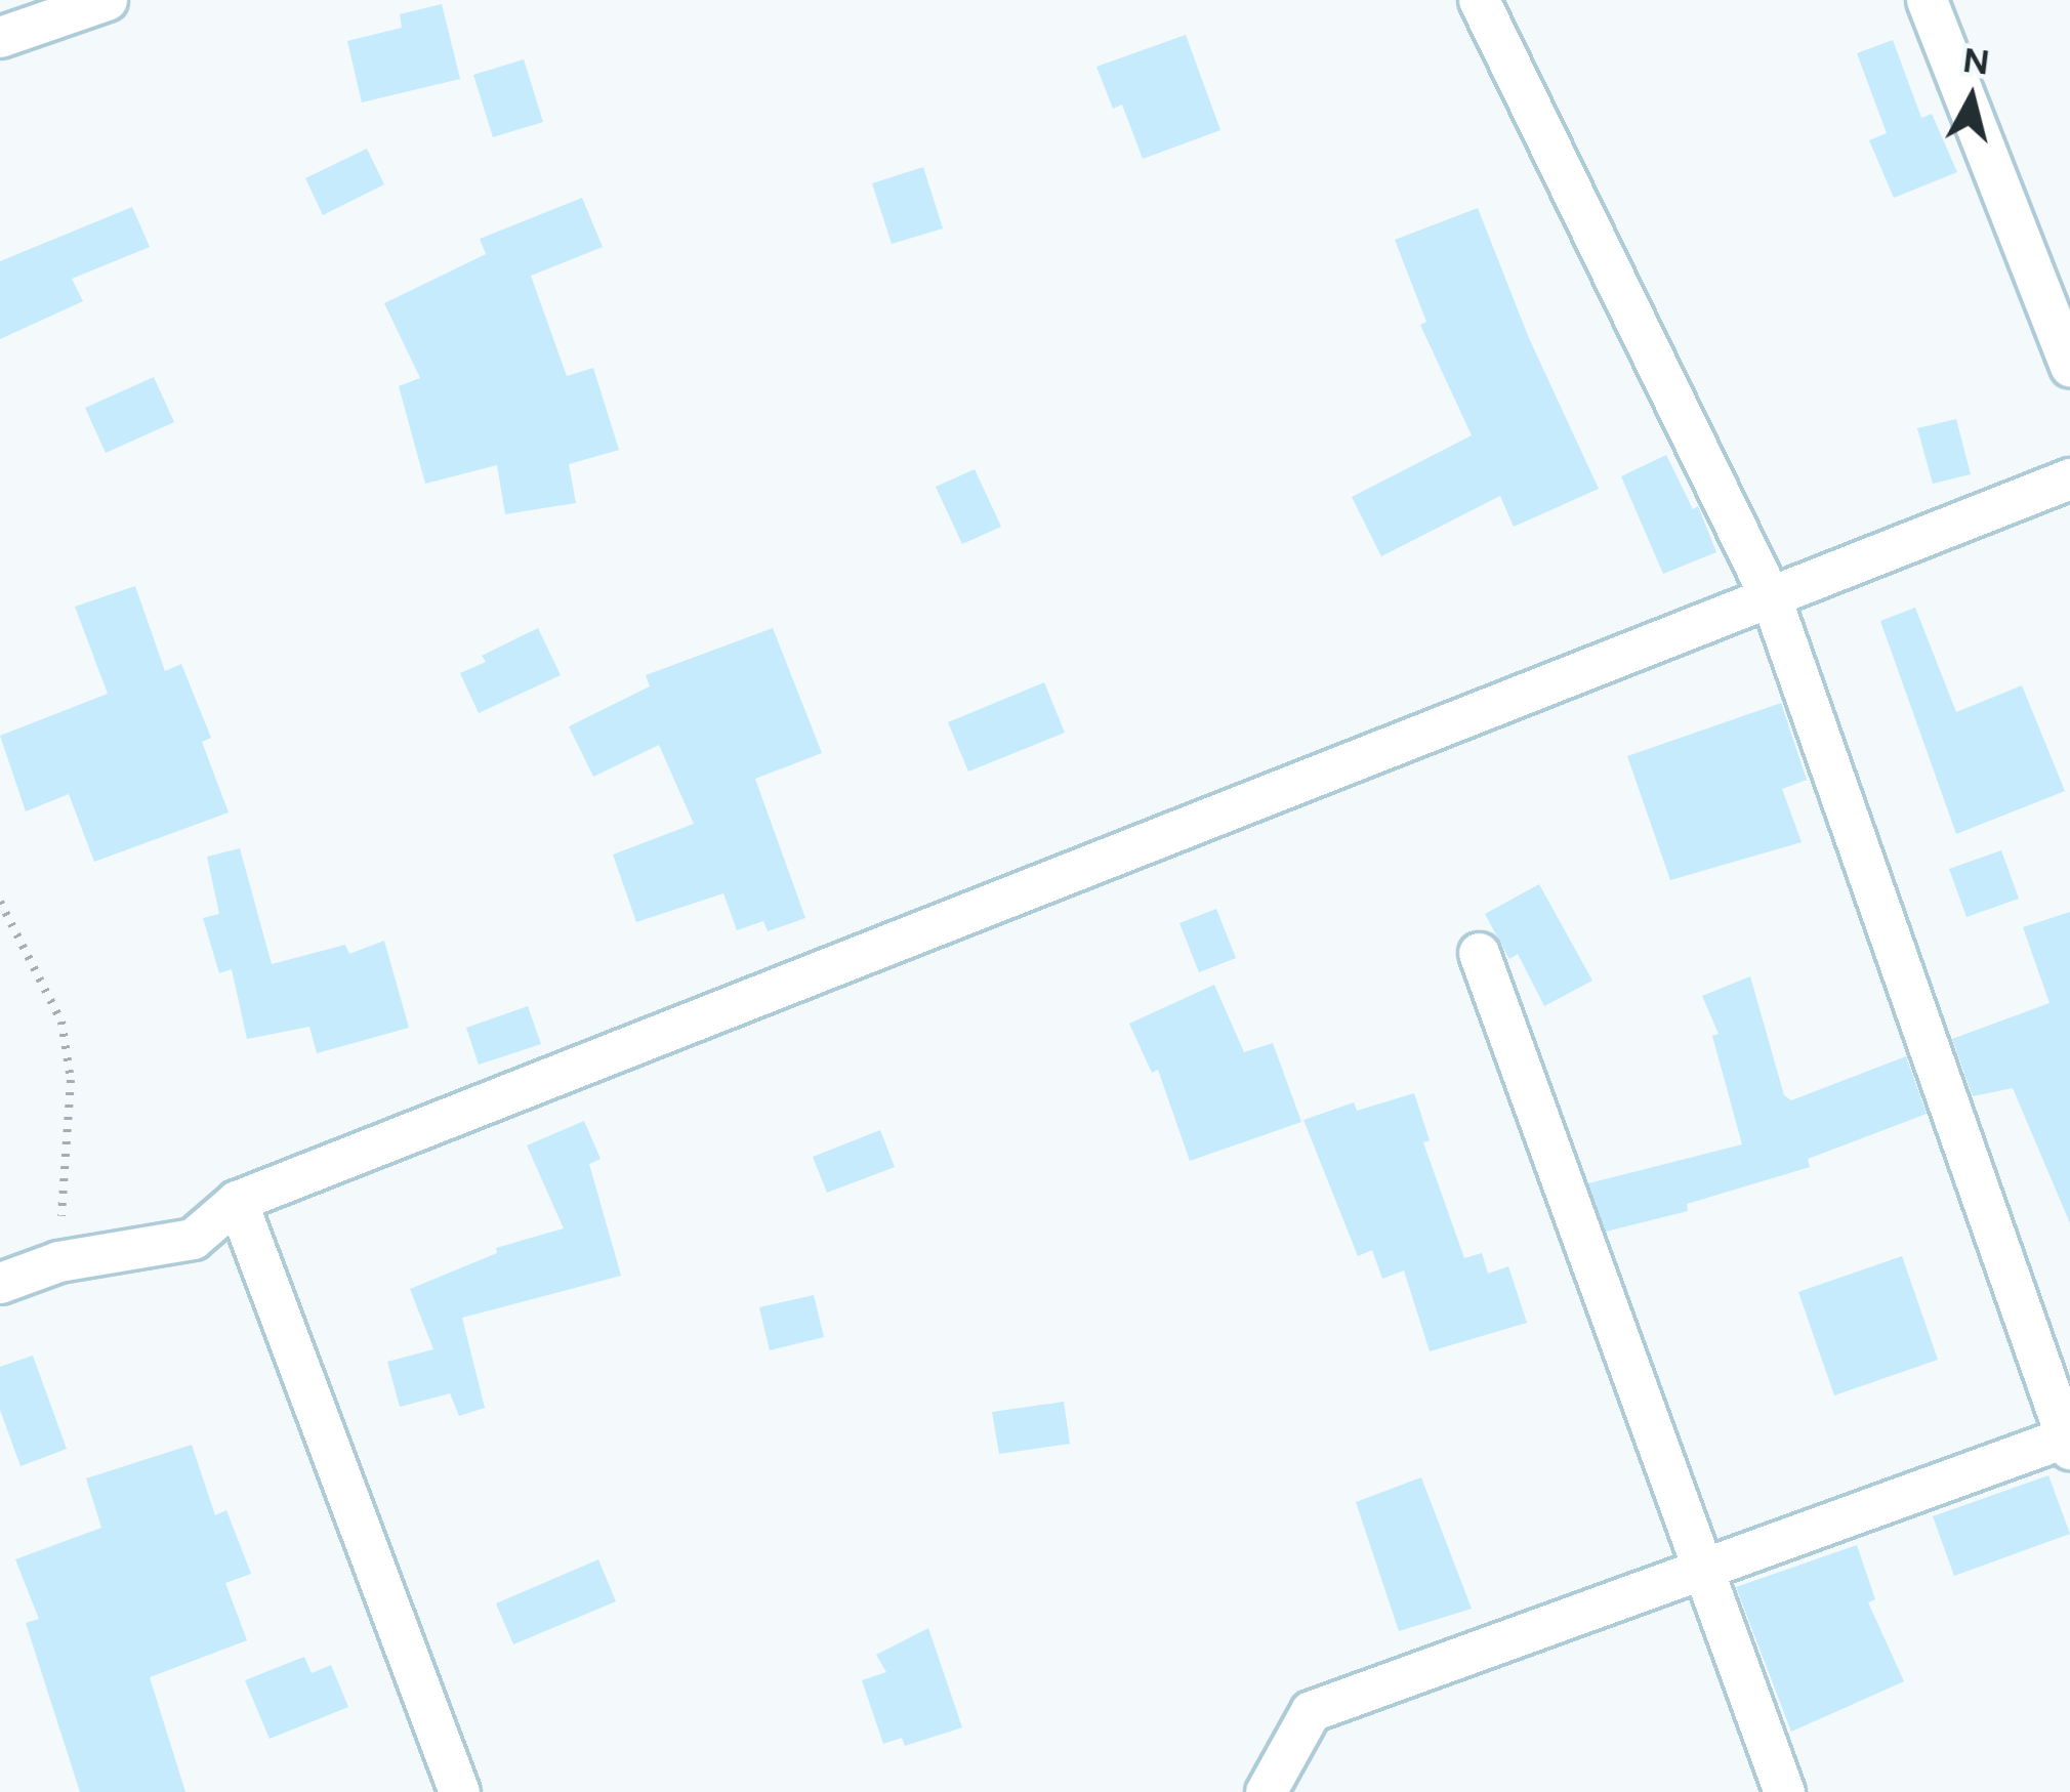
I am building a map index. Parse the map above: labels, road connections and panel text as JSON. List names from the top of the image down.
{
  "north": "top"
}
